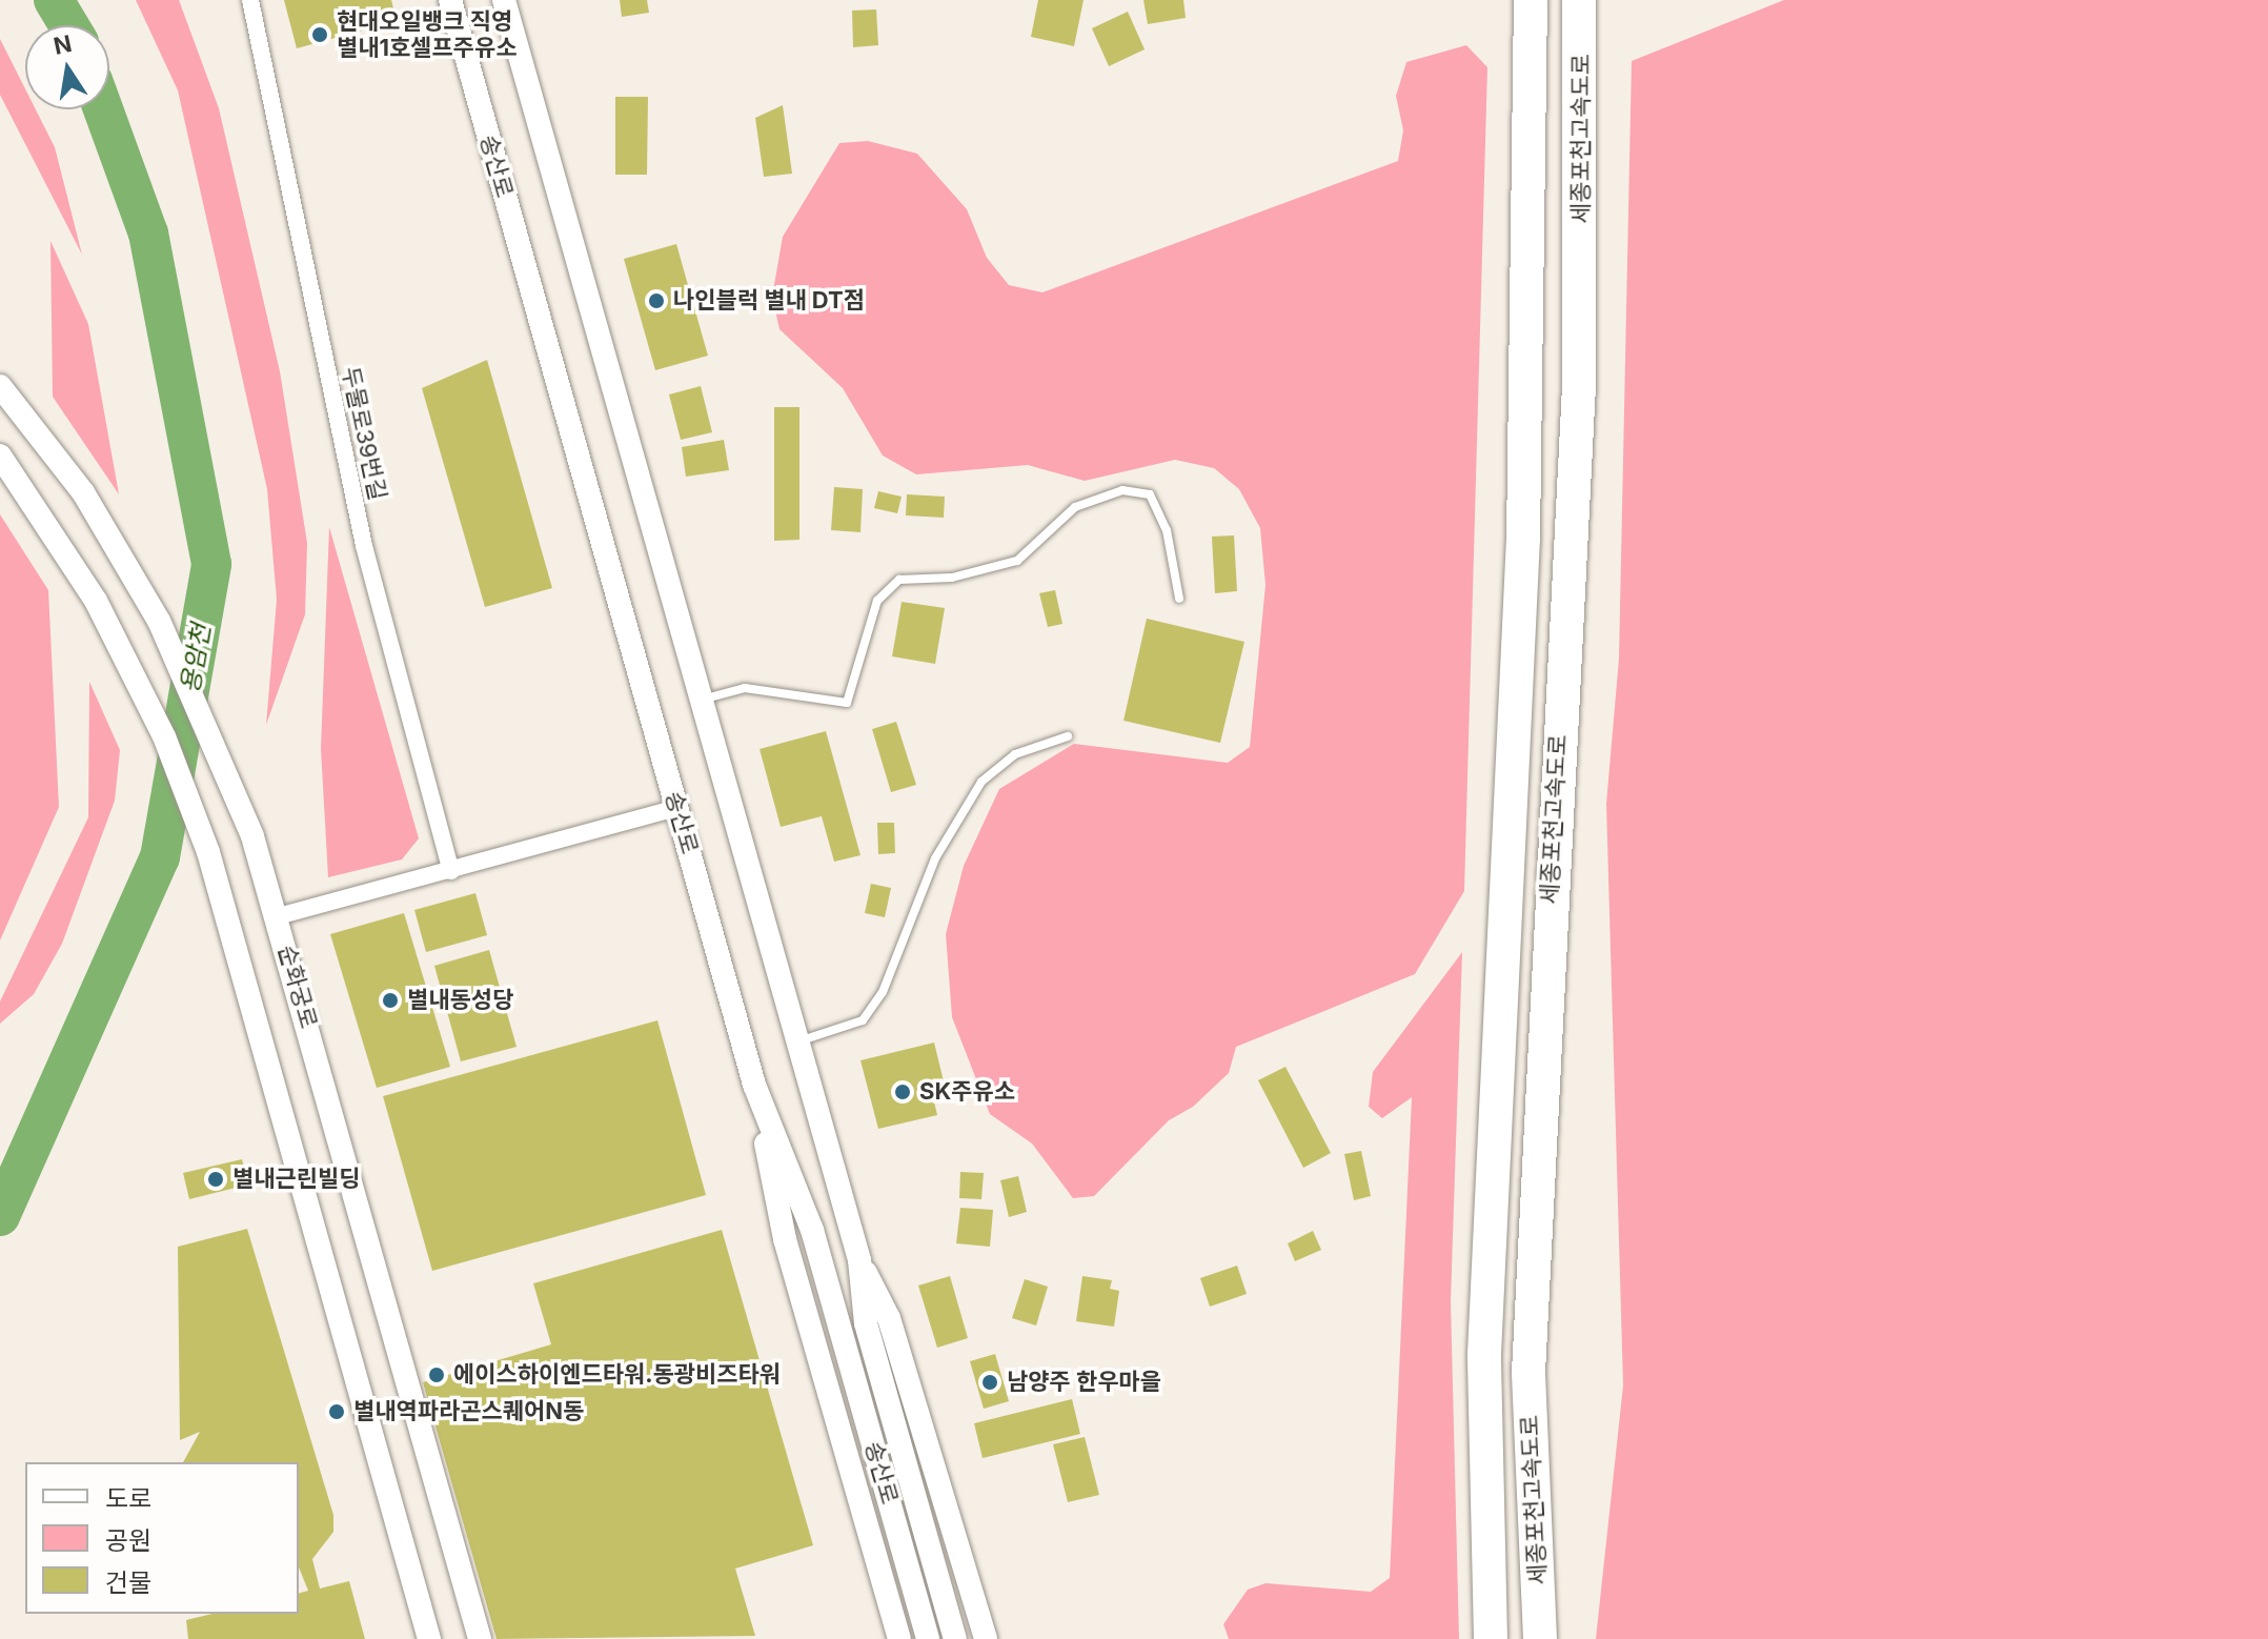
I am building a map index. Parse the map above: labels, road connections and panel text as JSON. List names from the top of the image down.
{
  "streets": {
    "highway": ["세종포천고속도로"],
    "street": ["송산로", "두물로39번길", "순화궁로"]
  },
  "water": ["용암천"],
  "places": [
    "현대오일뱅크 직영 별내1호셀프주유소",
    "나인블럭 별내 DT점",
    "별내동성당",
    "SK주유소",
    "별내근린빌딩",
    "에이스하이엔드타워.동광비즈타워",
    "남양주 한우마을",
    "별내역파라곤스퀘어N동"
  ],
  "legend": ["도로", "공원", "건물"],
  "north": "top"
}
